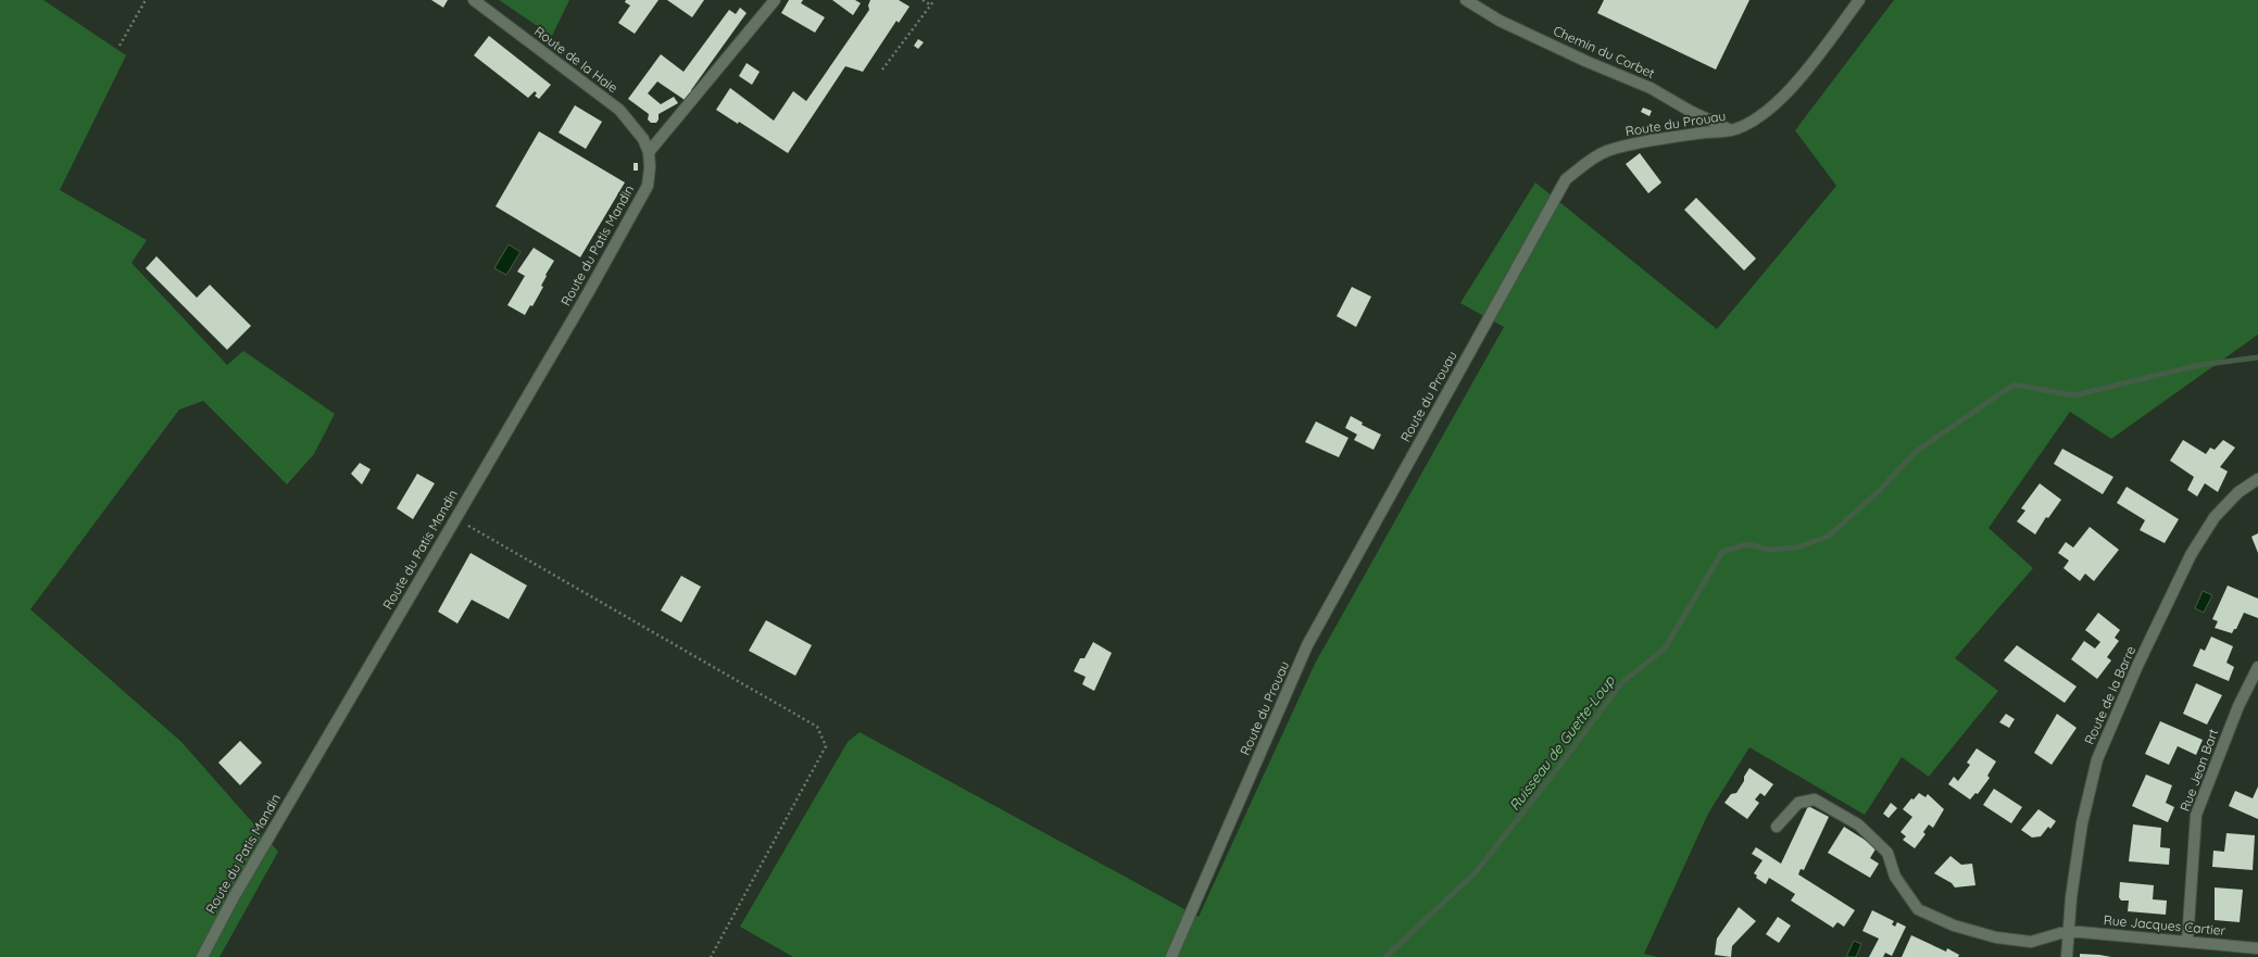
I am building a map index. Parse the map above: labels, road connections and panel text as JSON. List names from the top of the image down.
{
  "streets": {
    "street": [
      "Chemin du Corbet",
      "Route de la Haie",
      "Route du Prouau",
      "Route du Patis Mandin",
      "Route de la Barre",
      "Rue Jean Bart",
      "Rue Jacques Cartier"
    ]
  },
  "crossings": [
    ["Chemin du Corbet", "Route du Prouau"],
    ["Route de la Haie", "Route du Patis Mandin"],
    ["Route de la Barre", "Rue Jacques Cartier"],
    ["Rue Jean Bart", "Rue Jacques Cartier"]
  ],
  "water": ["Ruisseau de Guette-Loup"]
}
